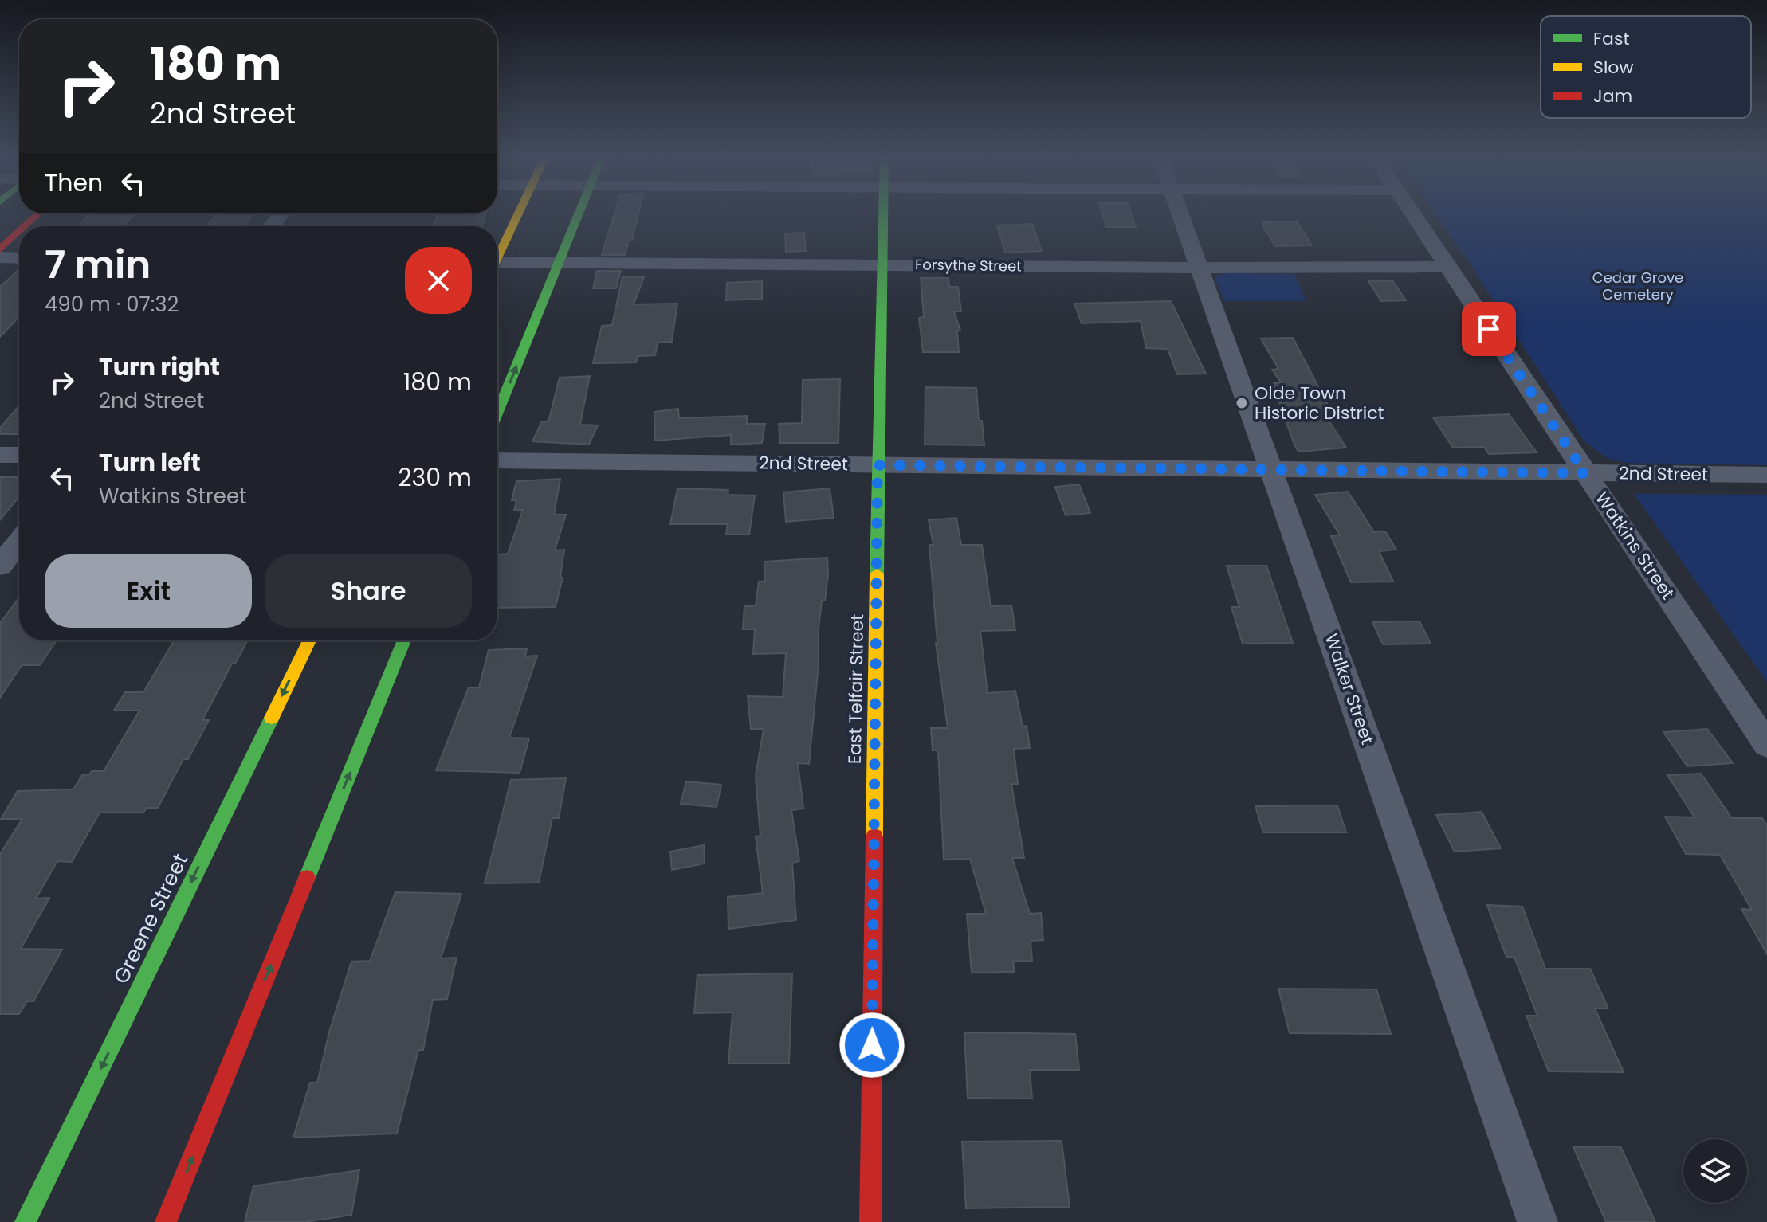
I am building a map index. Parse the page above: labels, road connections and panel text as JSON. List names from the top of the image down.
{
  "streets": {
    "main road": ["East Telfair Street", "Greene Street"],
    "street": [
      "Forsythe Street",
      "2nd Street",
      "Watkins Street",
      "Walker Street"
    ]
  },
  "crossings": [
    ["Forsythe Street", "Watkins Street"],
    ["Forsythe Street", "East Telfair Street"],
    ["Forsythe Street", "Walker Street"],
    ["2nd Street", "Watkins Street"],
    ["2nd Street", "East Telfair Street"],
    ["2nd Street", "Walker Street"]
  ],
  "parks": ["Cedar Grove Cemetery"],
  "places": ["Olde Town Historic District"],
  "legend": ["Fast", "Slow", "Jam"],
  "page": {
    "turn": ["180 m", "2nd Street"],
    "then": "Then",
    "heading": ["7 min", "490 m · 07:32"],
    "list": [
      {
        "name": "Turn right",
        "note": "2nd Street",
        "value": "180 m"
      },
      {
        "name": "Turn left",
        "note": "Watkins Street",
        "value": "230 m"
      }
    ],
    "buttons": ["Exit", "Share"]
  }
}
